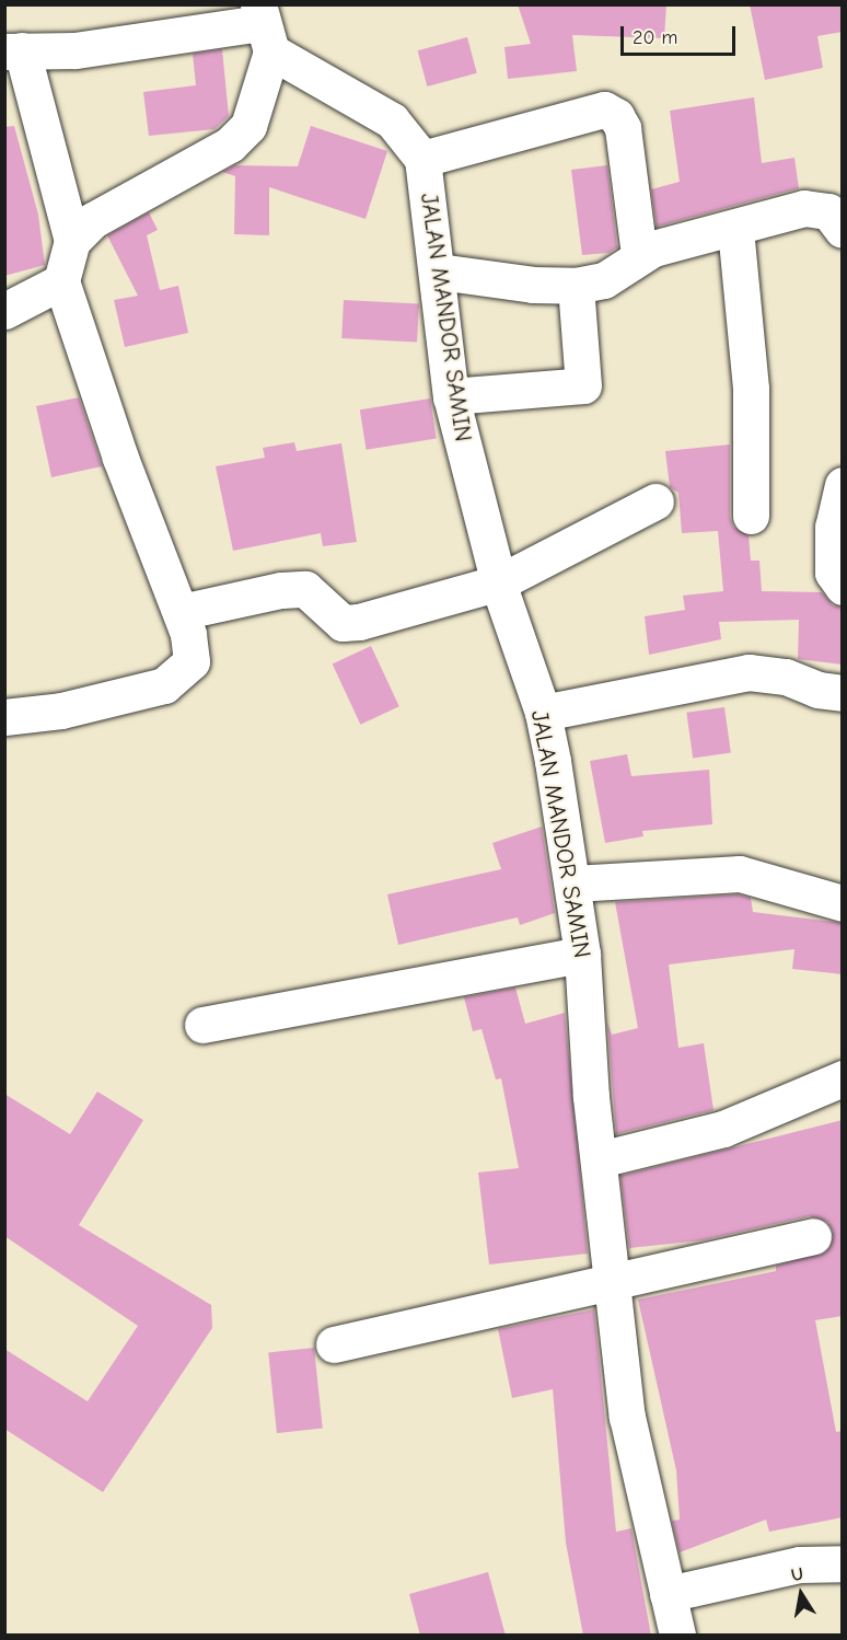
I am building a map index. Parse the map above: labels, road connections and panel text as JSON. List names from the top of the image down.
{
  "streets": {
    "street": ["JALAN MANDOR SAMIN"]
  },
  "scale_bar": "20 m",
  "north": "top"
}
